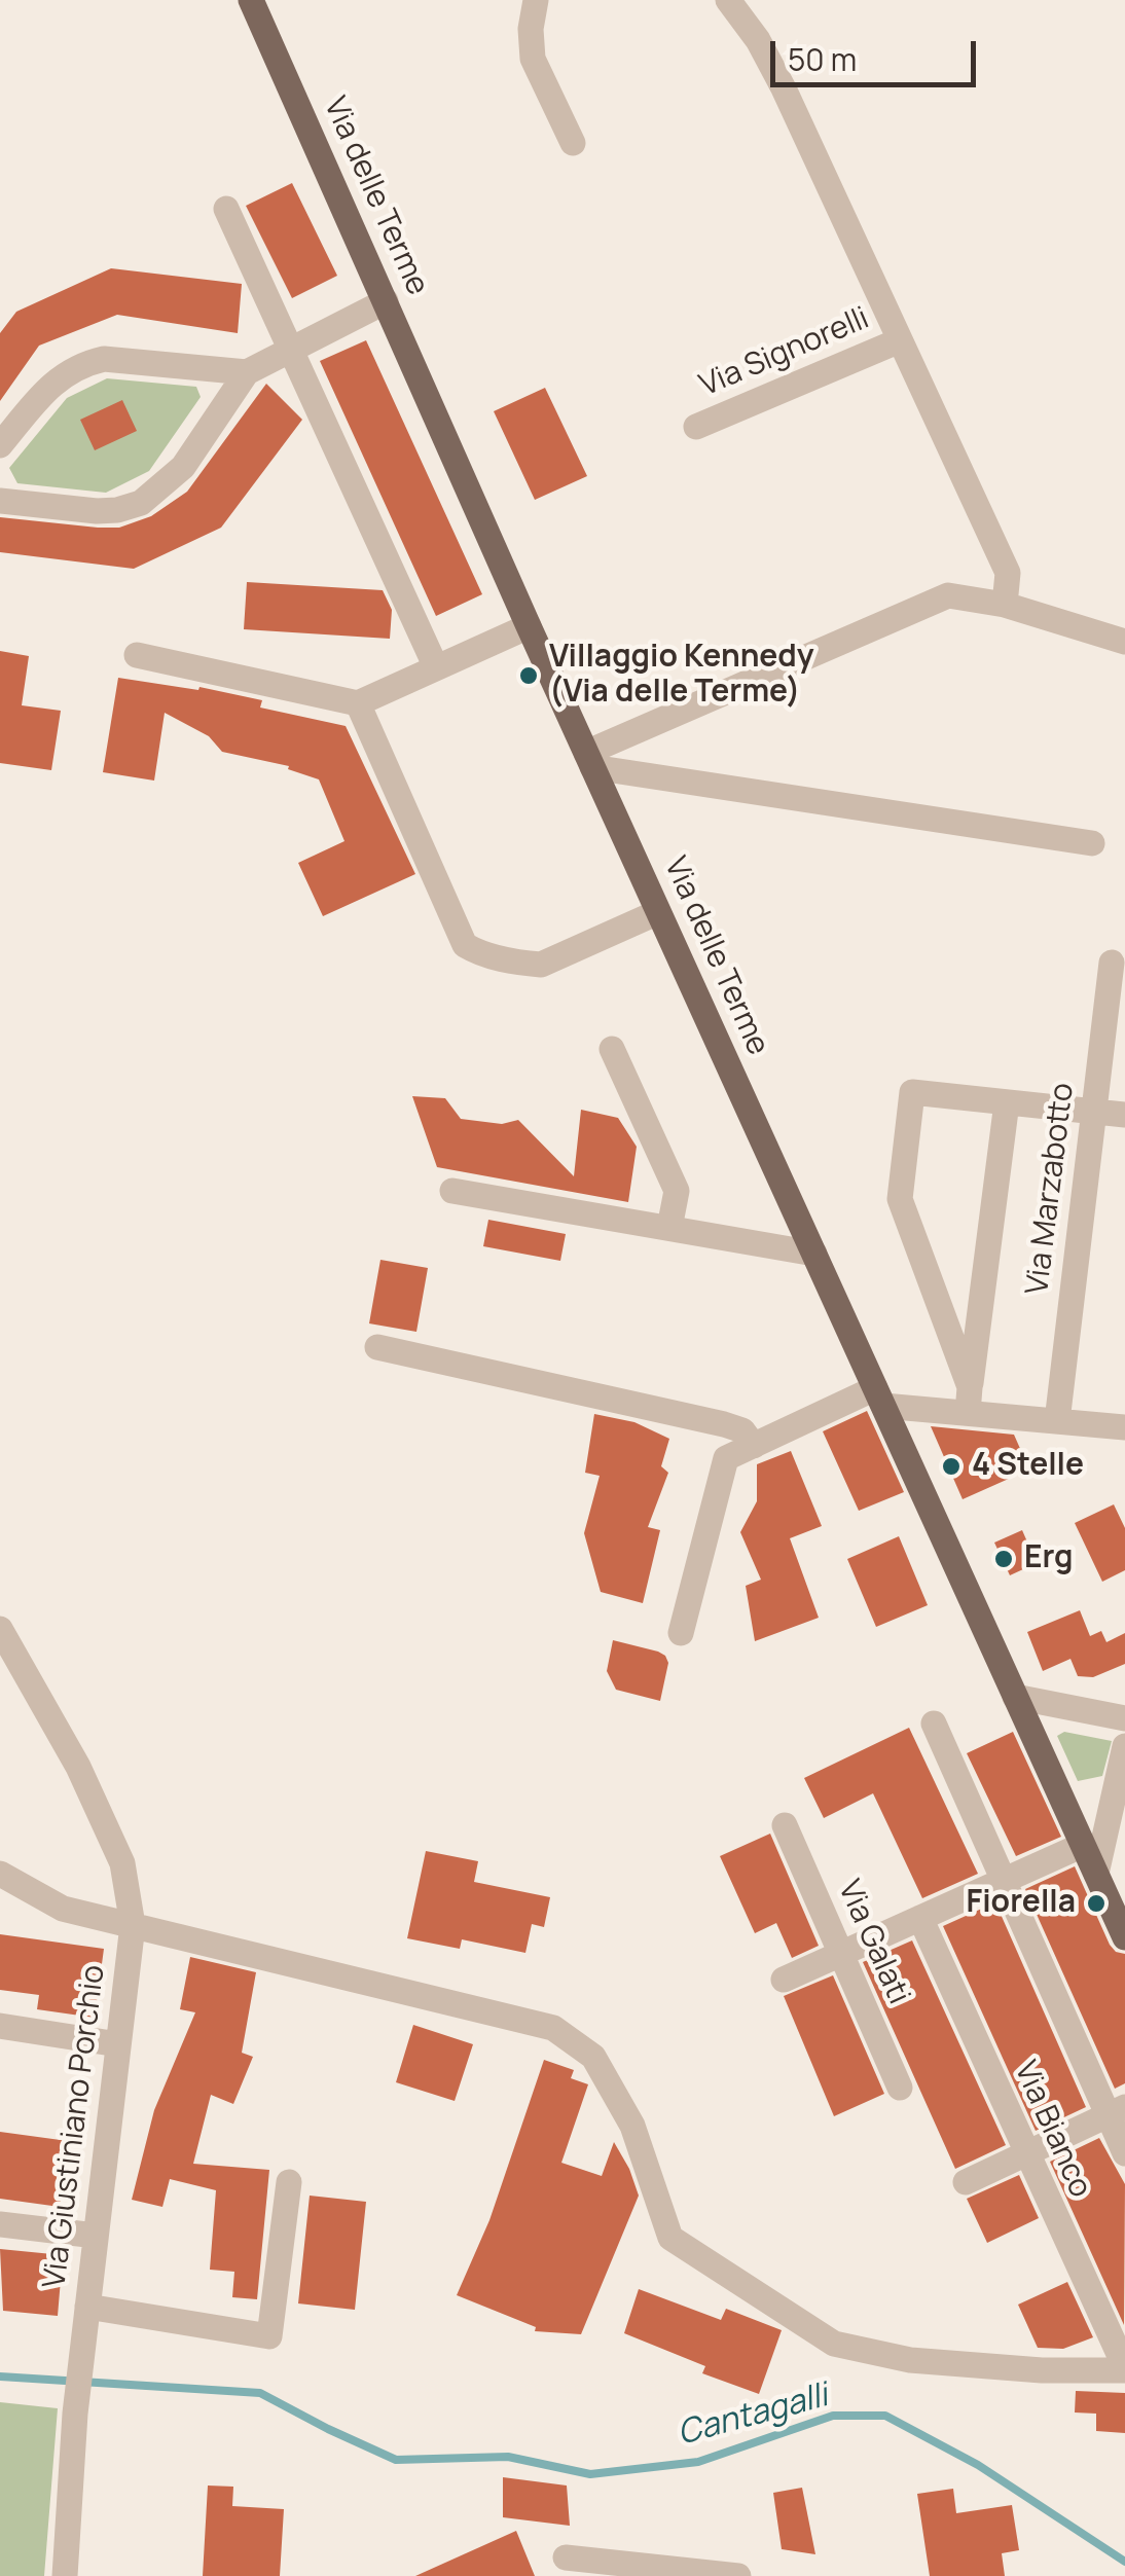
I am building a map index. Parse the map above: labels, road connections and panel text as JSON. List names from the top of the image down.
{
  "streets": {
    "main road": ["Via delle Terme"],
    "street": [
      "Via Signorelli",
      "Via Marzabotto",
      "Via Galati",
      "Via Giustiniano Porchio",
      "Via Bianco"
    ]
  },
  "water": ["Cantagalli"],
  "places": [
    "Villaggio Kennedy (Via delle Terme)",
    "4 Stelle",
    "Erg",
    "Fiorella"
  ],
  "scale_bar": "50 m"
}
